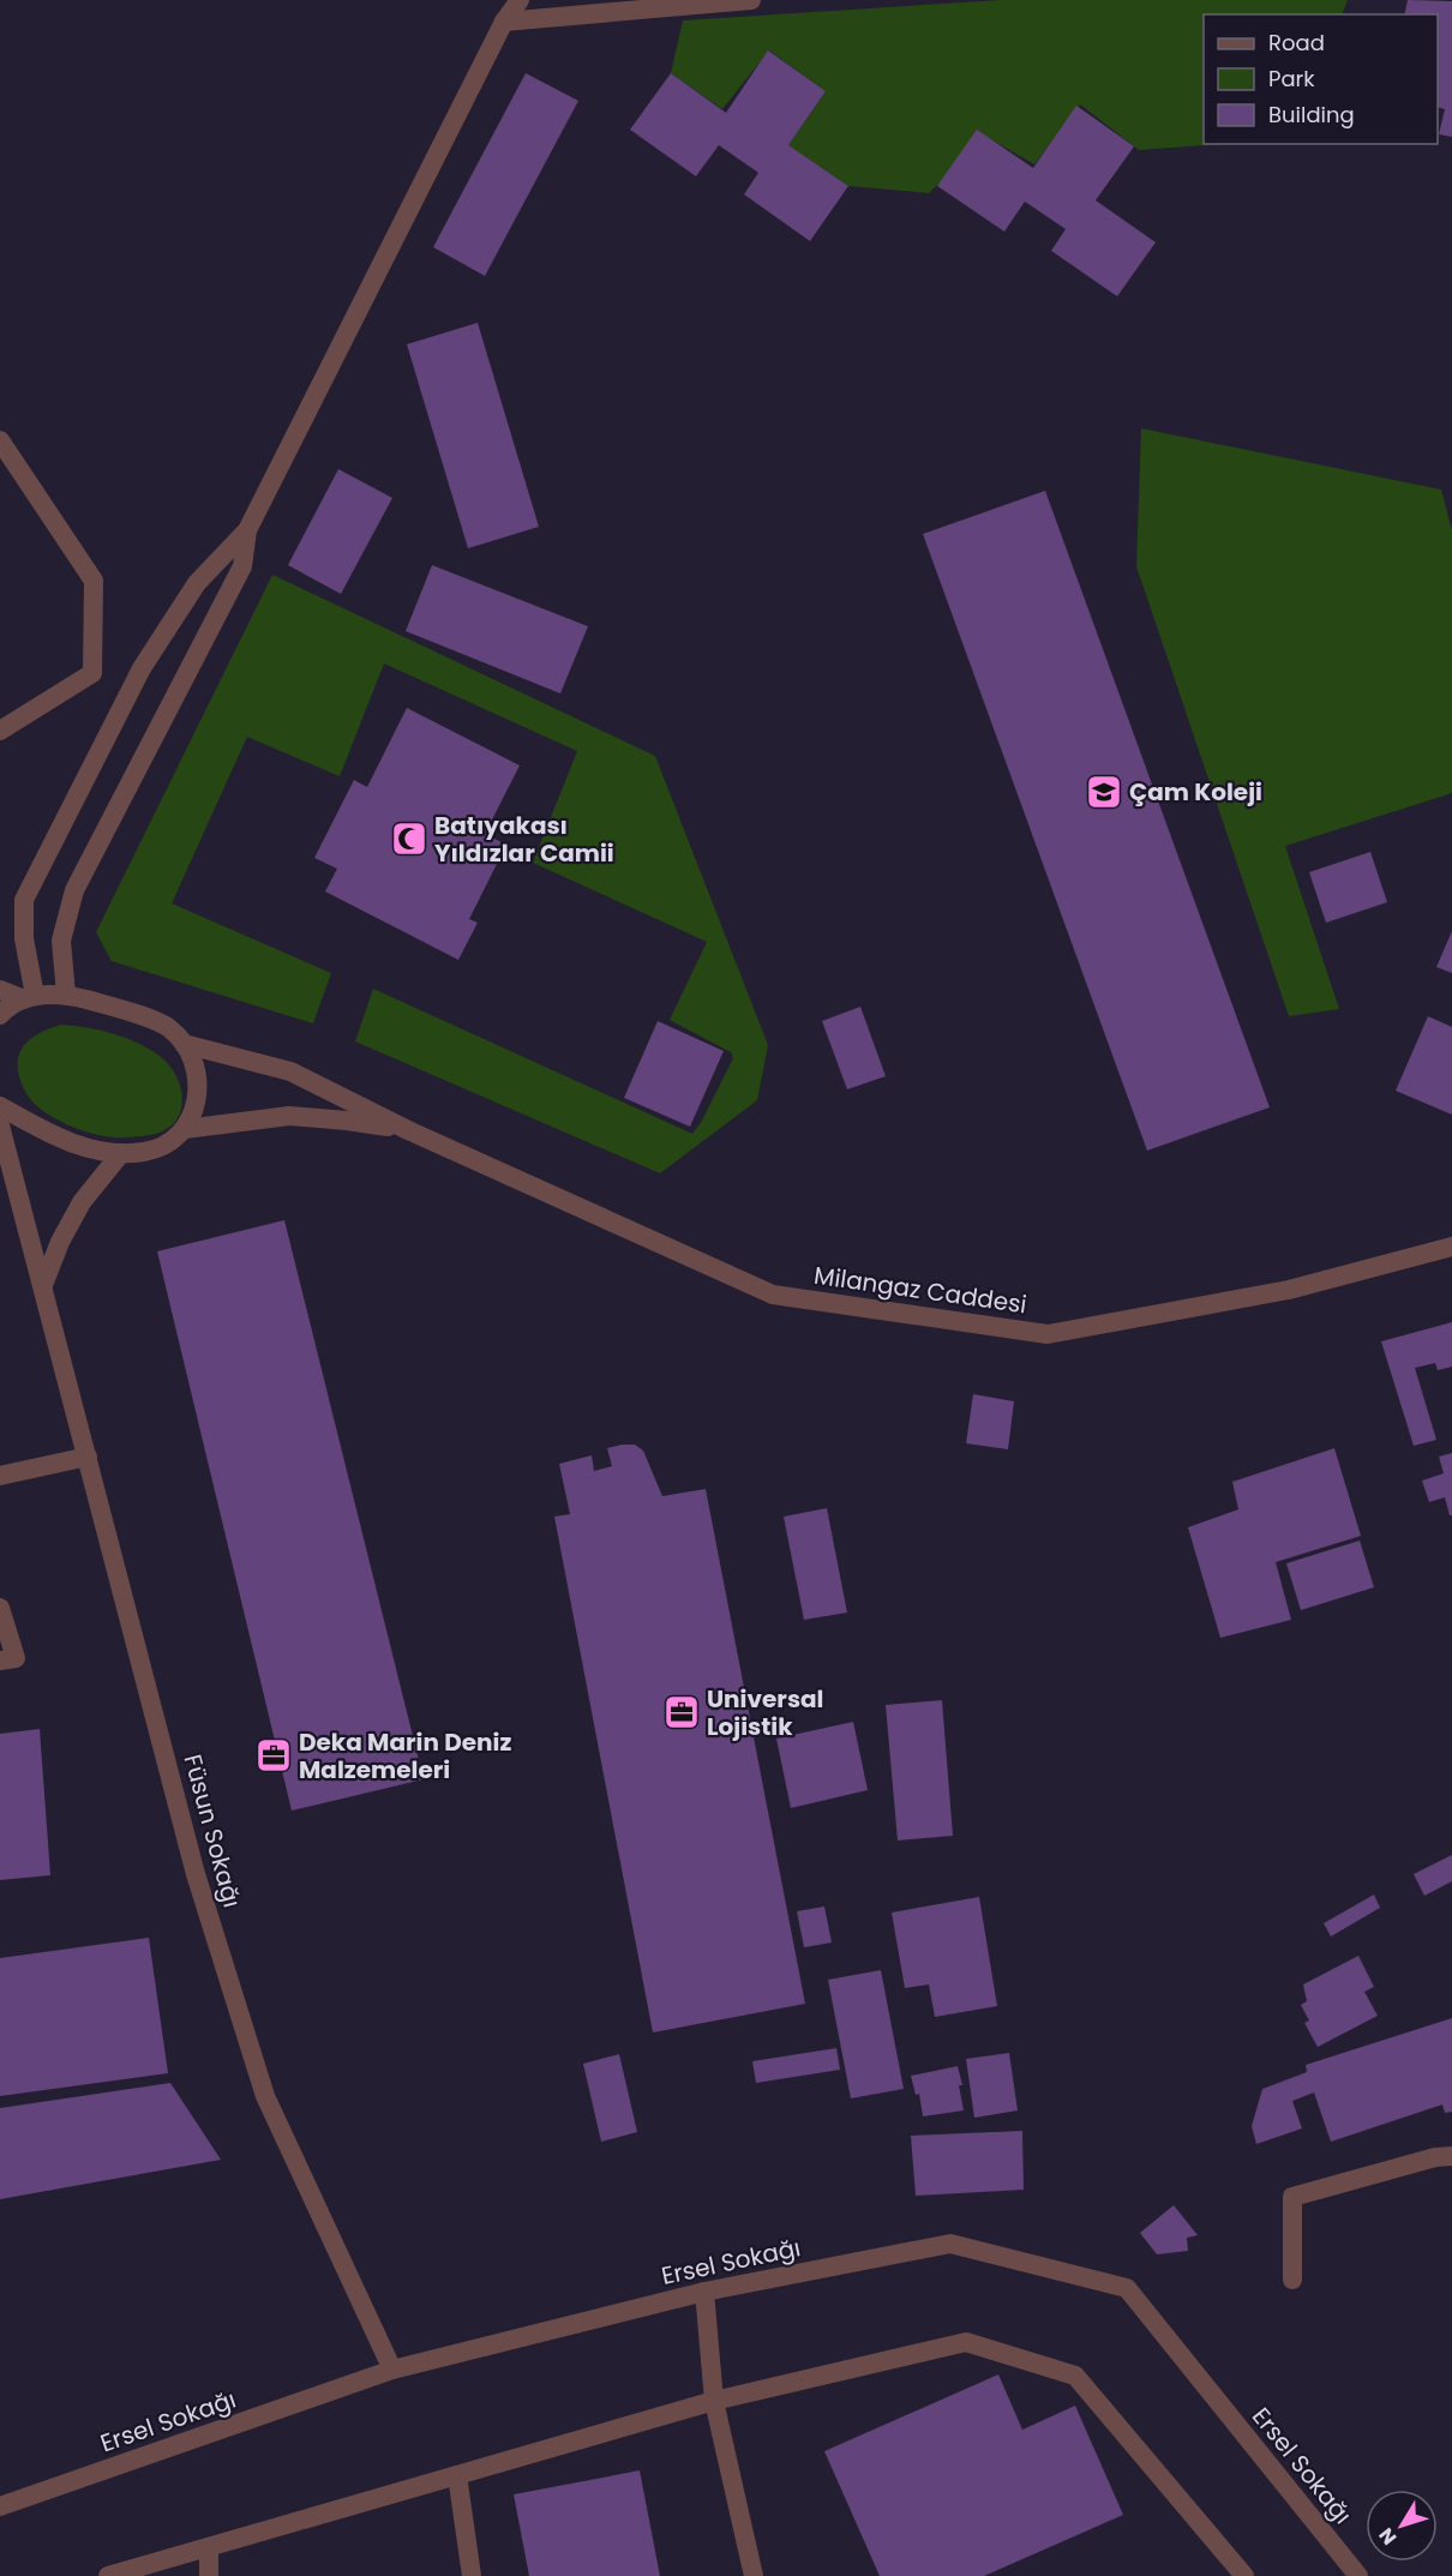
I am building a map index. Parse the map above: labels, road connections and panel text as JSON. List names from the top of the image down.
{
  "streets": {
    "street": ["Milangaz Caddesi", "Füsun Sokağı", "Ersel Sokağı"]
  },
  "crossings": [
    ["Füsun Sokağı", "Ersel Sokağı"]
  ],
  "places": {
    "school or university": ["Çam Koleji"],
    "mosque": ["Batıyakası Yıldızlar Camii"],
    "office": ["Universal Lojistik", "Deka Marin Deniz Malzemeleri"]
  },
  "legend": ["Road", "Park", "Building"],
  "north": "bottom left"
}
